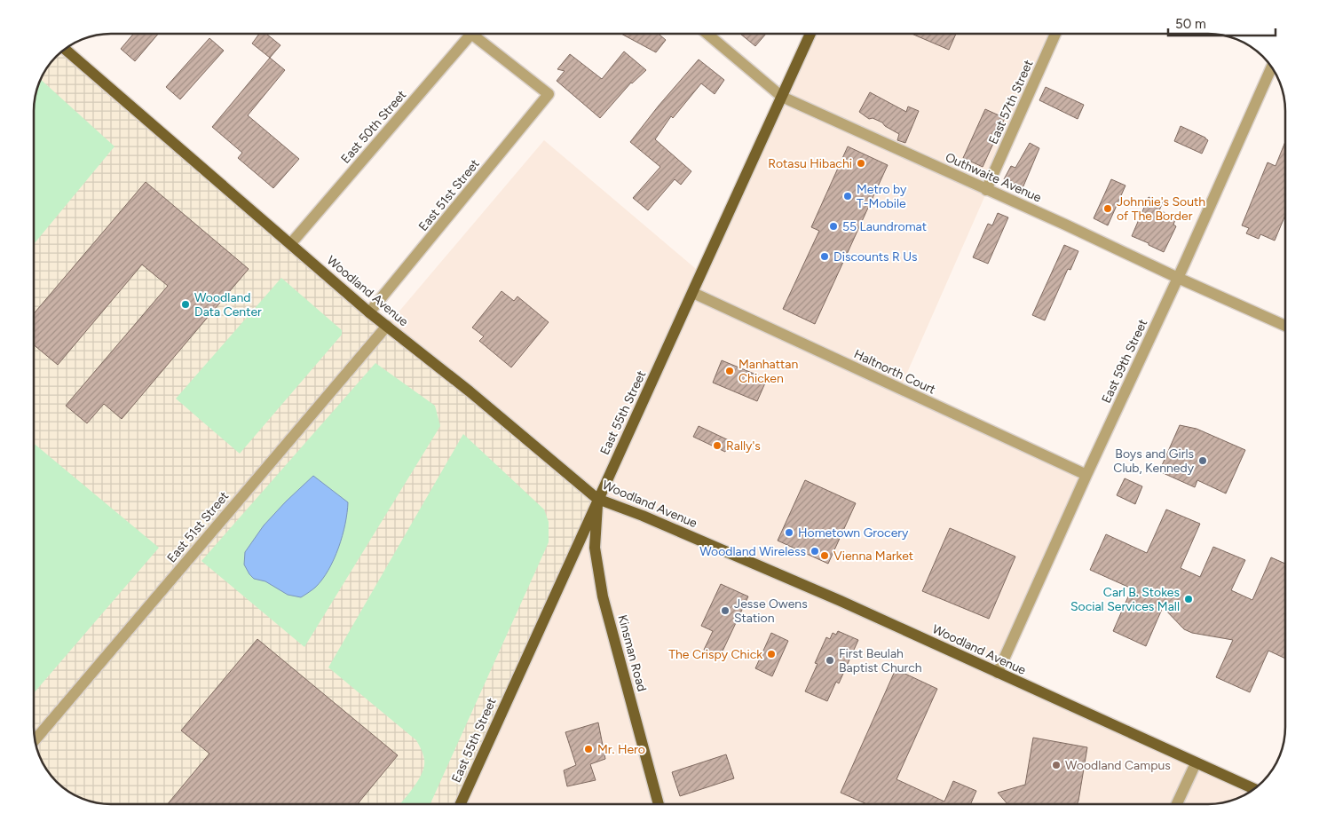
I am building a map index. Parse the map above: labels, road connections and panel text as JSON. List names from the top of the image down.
{
  "streets": {
    "main road": ["Woodland Avenue", "East 55th Street", "Kinsman Road"],
    "street": [
      "East 57th Street",
      "East 50th Street",
      "Outhwaite Avenue",
      "East 51st Street",
      "East 59th Street",
      "Haltnorth Court"
    ]
  },
  "crossings": [
    ["East 57th Street", "Outhwaite Avenue"],
    ["East 50th Street", "Woodland Avenue"],
    ["Outhwaite Avenue", "East 59th Street"],
    ["Outhwaite Avenue", "East 55th Street"],
    ["East 51st Street", "Woodland Avenue"],
    ["Woodland Avenue", "East 59th Street"],
    ["Woodland Avenue", "East 55th Street"],
    ["Woodland Avenue", "Kinsman Road"],
    ["East 59th Street", "Haltnorth Court"],
    ["Haltnorth Court", "East 55th Street"],
    ["East 55th Street", "Kinsman Road"]
  ],
  "places": [
    "Rotasu Hibachi",
    "Metro by T-Mobile",
    "Johnnie's South of The Border",
    "55 Laundromat",
    "Discounts R Us",
    "Woodland Data Center",
    "Manhattan Chicken",
    "Rally's",
    "Boys and Girls Club, Kennedy",
    "Hometown Grocery",
    "Woodland Wireless",
    "Vienna Market",
    "Carl B. Stokes Social Services Mall",
    "Jesse Owens Station",
    "The Crispy Chick",
    "First Beulah Baptist Church",
    "Mr. Hero",
    "Woodland Campus"
  ],
  "scale_bar": "50 m"
}
